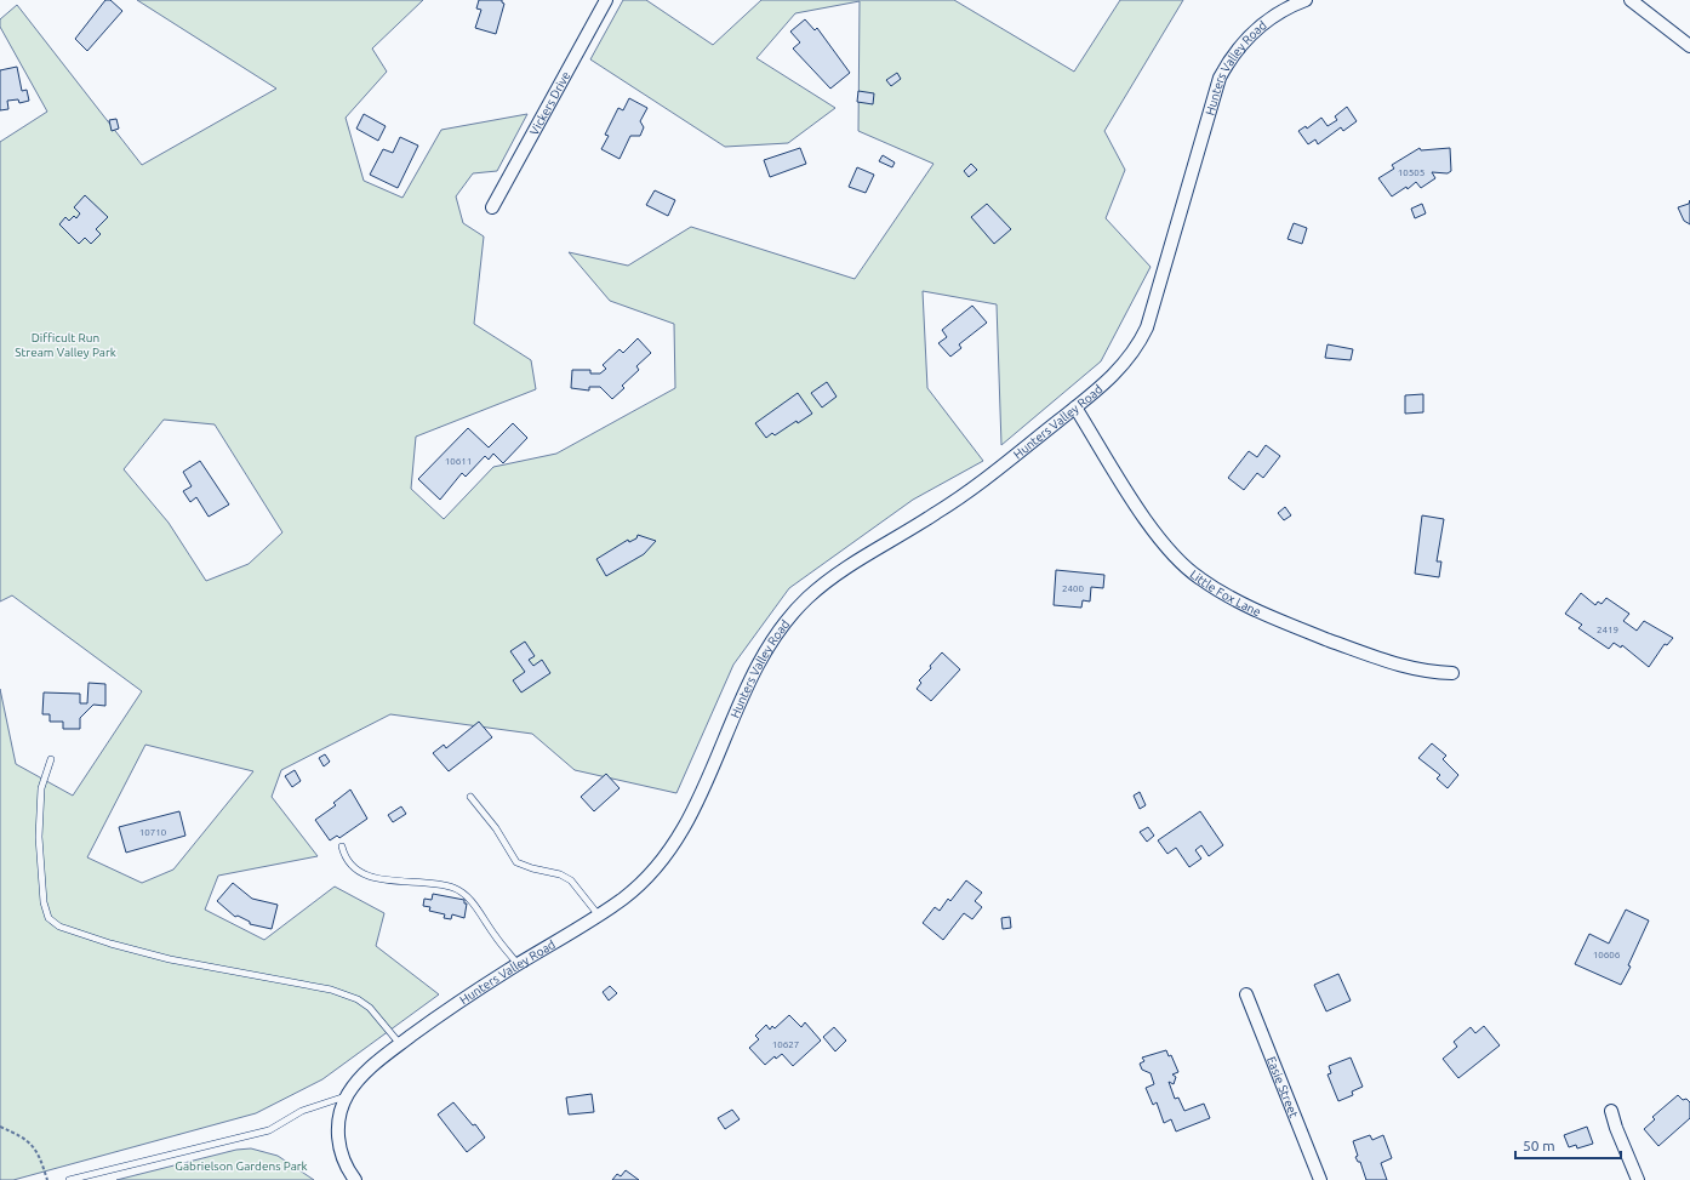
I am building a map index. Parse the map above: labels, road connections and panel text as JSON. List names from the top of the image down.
{
  "streets": {
    "street": [
      "Hunters Valley Road",
      "Vickers Drive",
      "Little Fox Lane",
      "Easie Street"
    ]
  },
  "crossings": [
    ["Hunters Valley Road", "Little Fox Lane"]
  ],
  "parks": ["Difficult Run Stream Valley Park", "Gabrielson Gardens Park"],
  "house_numbers": [
    "10505",
    "10611",
    "2400",
    "2419",
    "10710",
    "10606",
    "10627"
  ],
  "scale_bar": "50 m"
}
